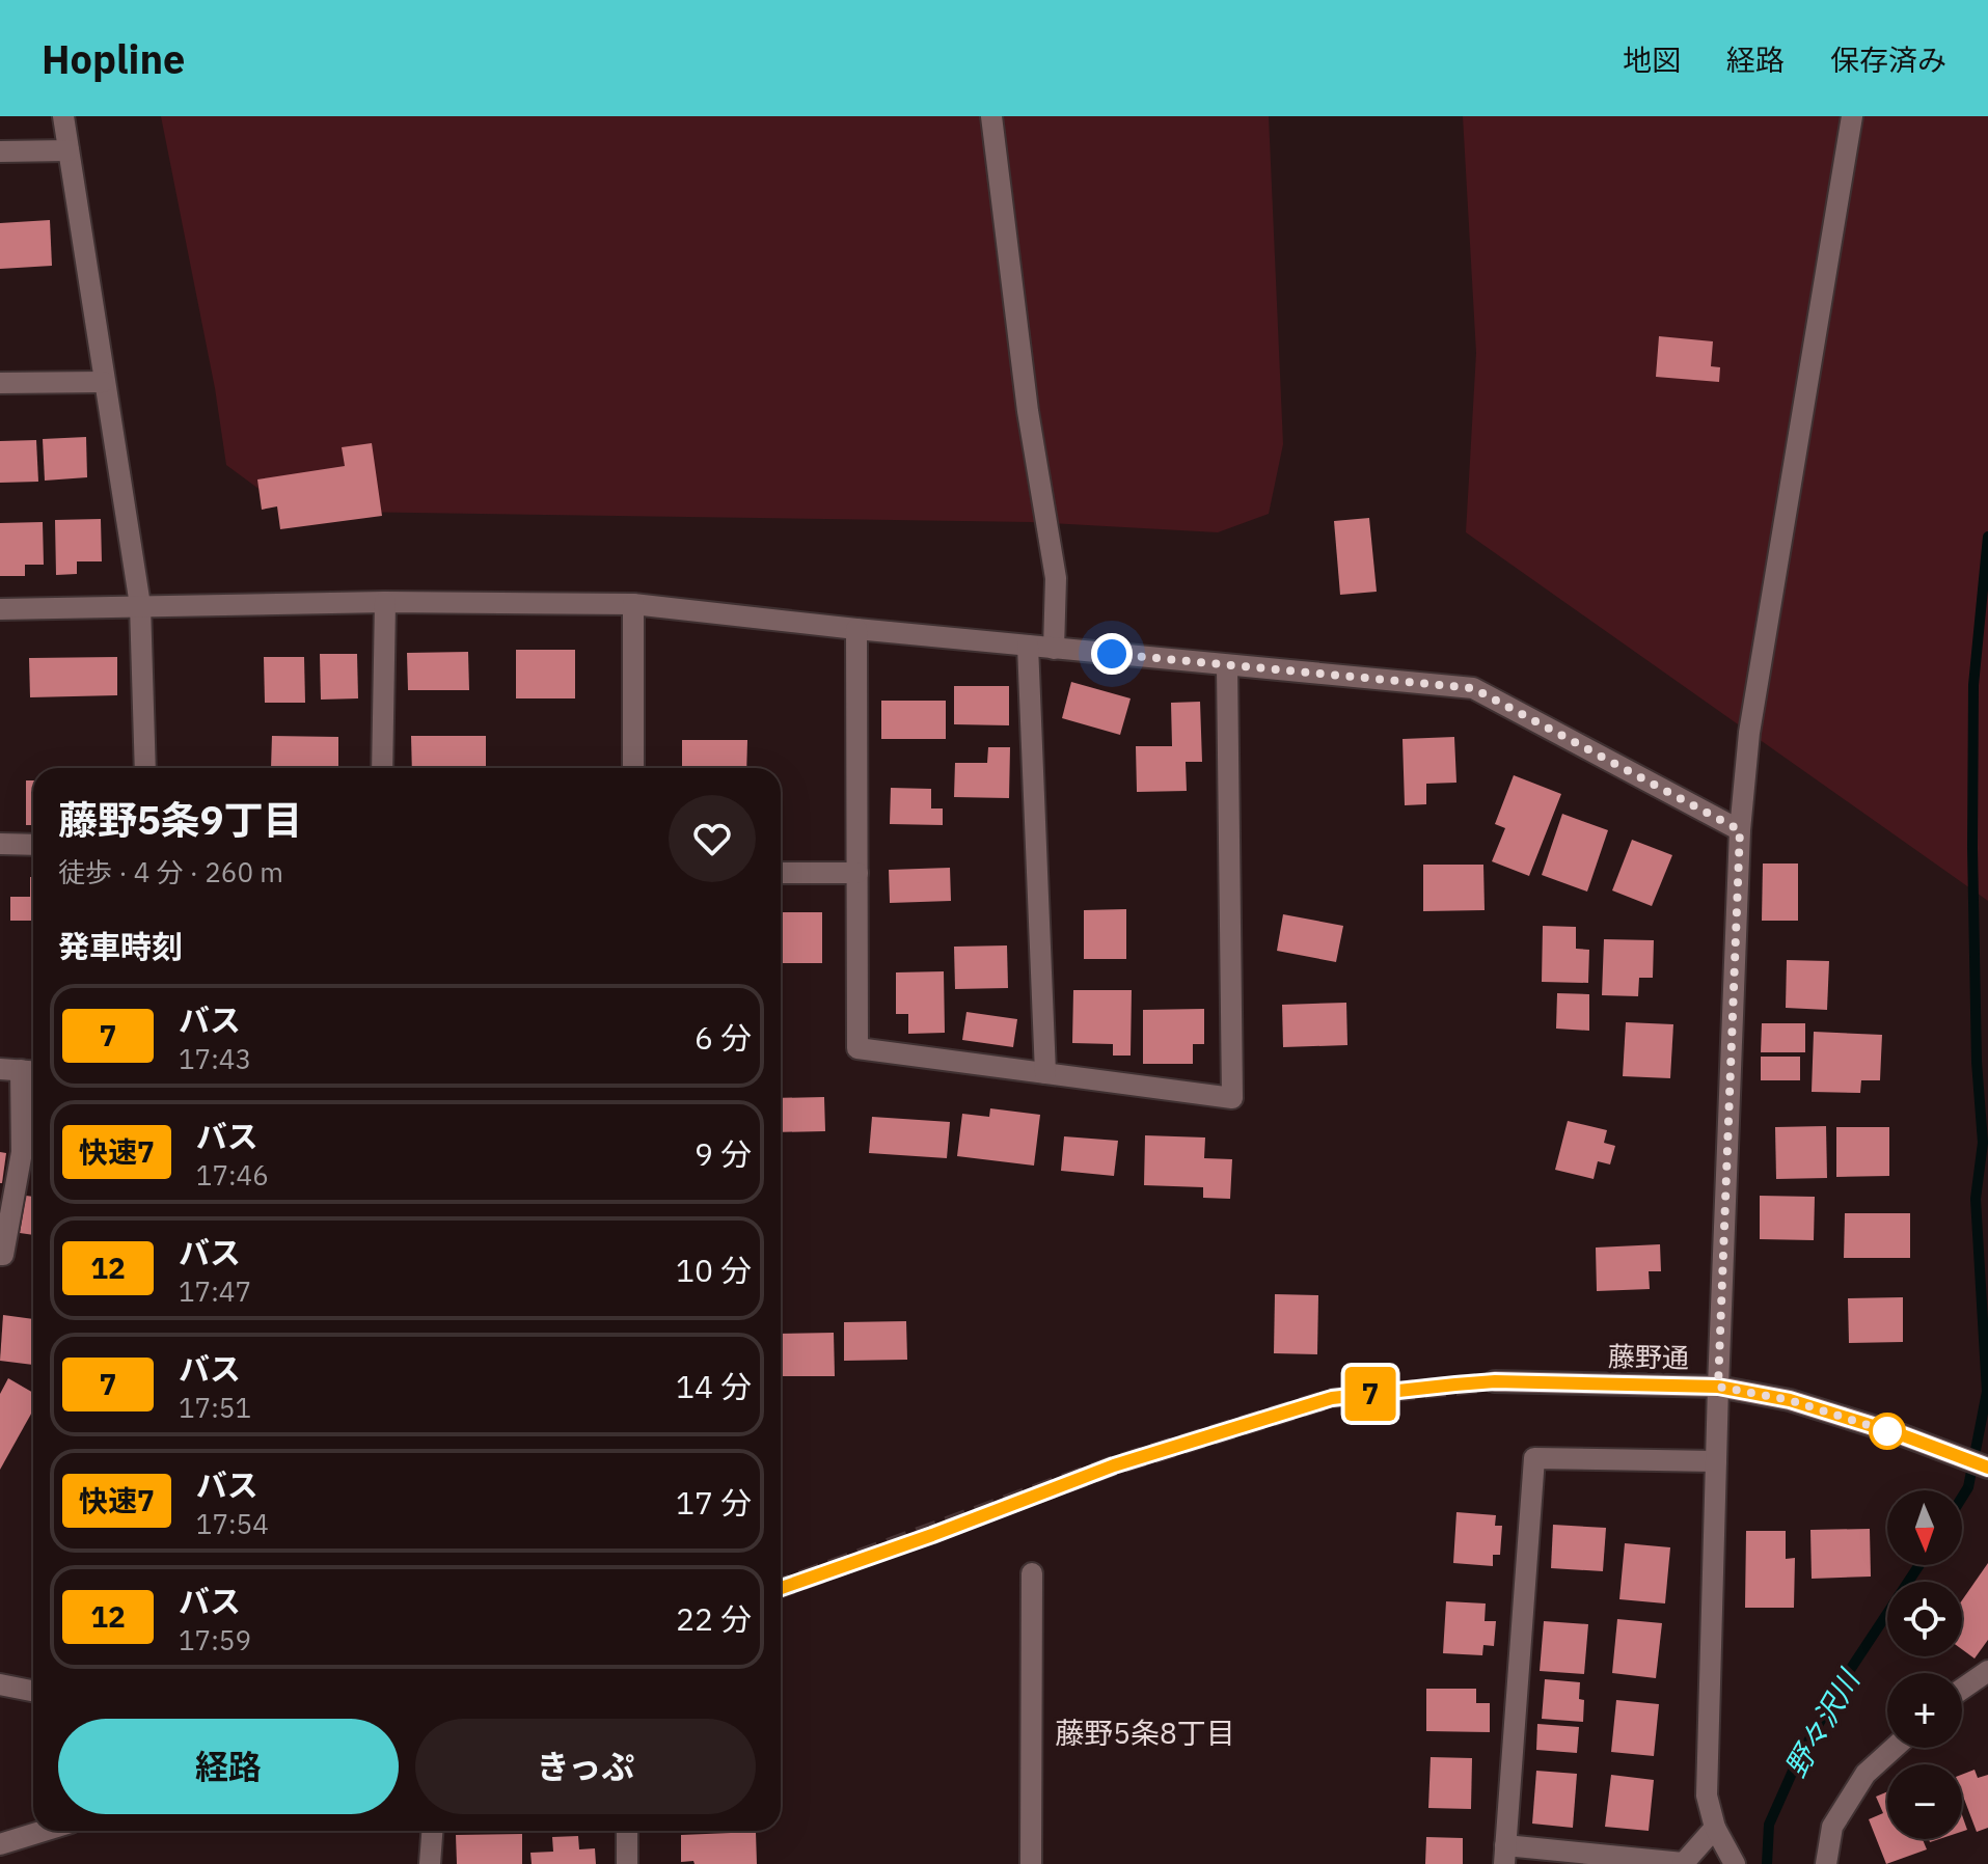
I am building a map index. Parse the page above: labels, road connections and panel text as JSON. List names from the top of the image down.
{
  "streets": {
    "street": ["藤野通"]
  },
  "districts": ["藤野5条8丁目"],
  "water": ["野々沢川"],
  "lines": ["bus line 7"],
  "north": "bottom",
  "page": {
    "header": "Hopline",
    "nav": ["地図", "経路", "保存済み"],
    "on_map": "7",
    "heading": [
      ["藤野5条9丁目", "徒歩 · 4 分 · 260 m"],
      "発車時刻"
    ],
    "list": [
      {
        "mark": "7",
        "name": "バス",
        "note": "17:43",
        "value": "6 分"
      },
      {
        "mark": "快速7",
        "name": "バス",
        "note": "17:46",
        "value": "9 分"
      },
      {
        "mark": "12",
        "name": "バス",
        "note": "17:47",
        "value": "10 分"
      },
      {
        "mark": "7",
        "name": "バス",
        "note": "17:51",
        "value": "14 分"
      },
      {
        "mark": "快速7",
        "name": "バス",
        "note": "17:54",
        "value": "17 分"
      },
      {
        "mark": "12",
        "name": "バス",
        "note": "17:59",
        "value": "22 分"
      }
    ],
    "map_buttons": ["+", "−"],
    "buttons": ["経路", "きっぷ"]
  }
}
